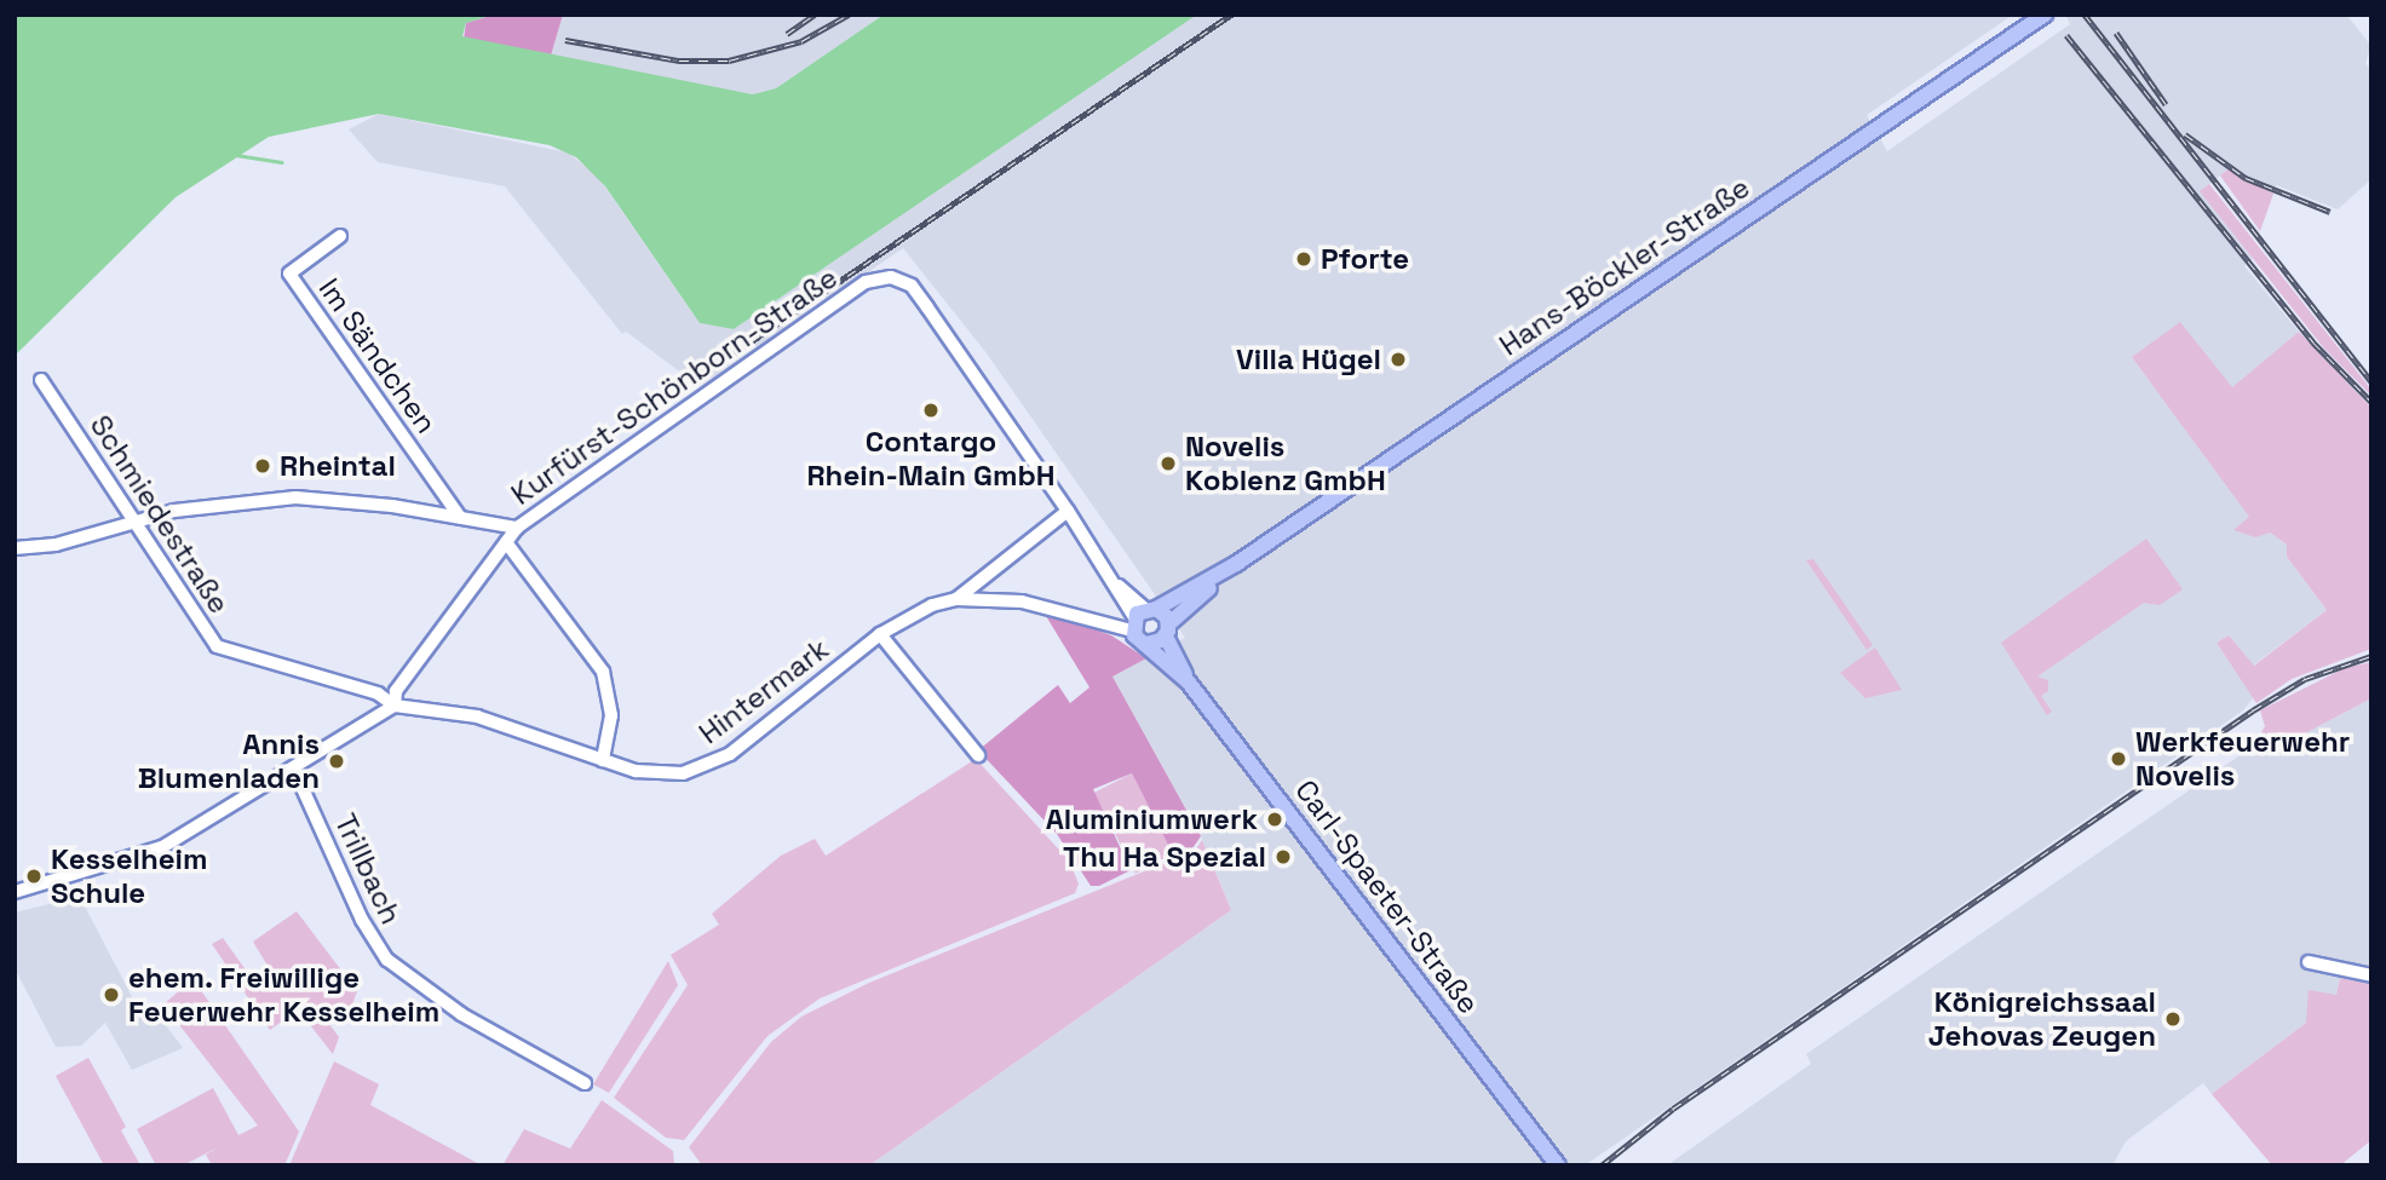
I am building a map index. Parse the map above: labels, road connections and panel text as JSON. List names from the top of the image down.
{
  "streets": {
    "main road": ["Hans-Böckler-Straße", "Carl-Spaeter-Straße"],
    "street": [
      "Im Sändchen",
      "Kurfürst-Schönborn-Straße",
      "Schmiedestraße",
      "Hintermark",
      "Trillbach"
    ]
  },
  "crossings": [
    ["Hans-Böckler-Straße", "Hintermark"],
    ["Hans-Böckler-Straße", "Carl-Spaeter-Straße"],
    ["Kurfürst-Schönborn-Straße", "Schmiedestraße"],
    ["Kurfürst-Schönborn-Straße", "Hintermark"],
    ["Kurfürst-Schönborn-Straße", "Carl-Spaeter-Straße"],
    ["Schmiedestraße", "Hintermark"],
    ["Hintermark", "Carl-Spaeter-Straße"]
  ],
  "places": [
    "Pforte",
    "Villa Hügel",
    "Contargo Rhein-Main GmbH",
    "Novelis Koblenz GmbH",
    "Rheintal",
    "Werkfeuerwehr Novelis",
    "Annis Blumenladen",
    "Aluminiumwerk",
    "Thu Ha Spezial",
    "Kesselheim Schule",
    "ehem. Freiwillige Feuerwehr Kesselheim",
    "Königreichssaal Jehovas Zeugen"
  ]
}
